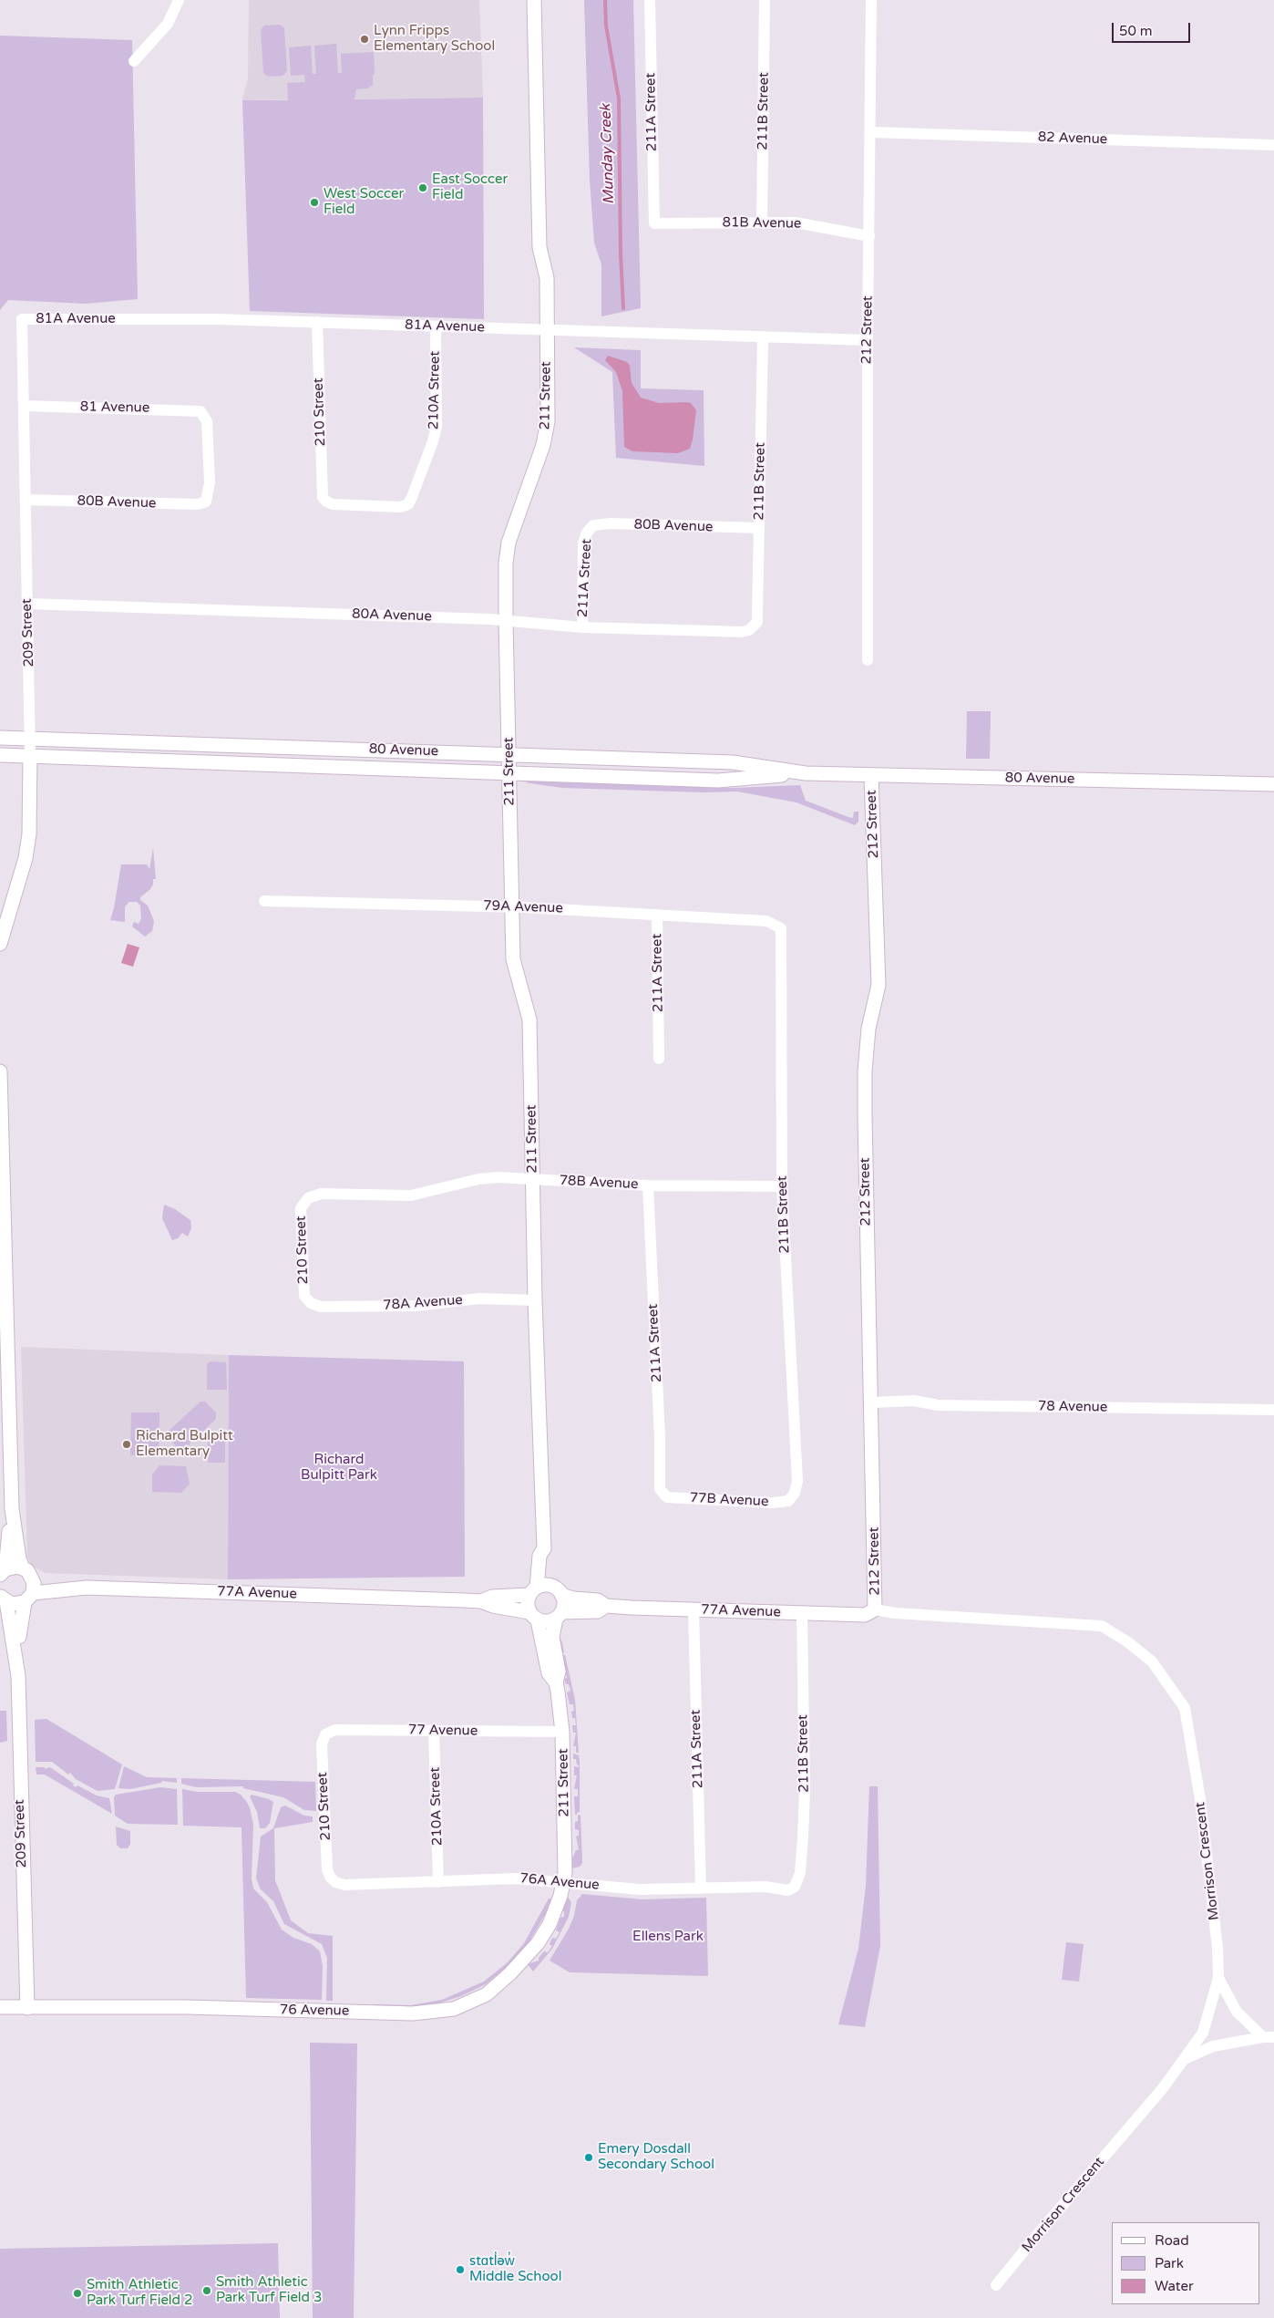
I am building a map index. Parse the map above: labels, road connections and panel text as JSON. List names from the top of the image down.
{
  "streets": {
    "street": [
      "211B Street",
      "211A Street",
      "82 Avenue",
      "81B Avenue",
      "81A Avenue",
      "212 Street",
      "210A Street",
      "211 Street",
      "81 Avenue",
      "210 Street",
      "80B Avenue",
      "80A Avenue",
      "209 Street",
      "80 Avenue",
      "79A Avenue",
      "78B Avenue",
      "78A Avenue",
      "78 Avenue",
      "77B Avenue",
      "77A Avenue",
      "77 Avenue",
      "Morrison Crescent",
      "76A Avenue",
      "76 Avenue"
    ]
  },
  "crossings": [
    ["211B Street", "81B Avenue"],
    ["211B Street", "81A Avenue"],
    ["211B Street", "80B Avenue"],
    ["211B Street", "80A Avenue"],
    ["211B Street", "79A Avenue"],
    ["211B Street", "78B Avenue"],
    ["211B Street", "77B Avenue"],
    ["211B Street", "77A Avenue"],
    ["211B Street", "76A Avenue"],
    ["211A Street", "81B Avenue"],
    ["211A Street", "80B Avenue"],
    ["211A Street", "80A Avenue"],
    ["211A Street", "79A Avenue"],
    ["211A Street", "78B Avenue"],
    ["211A Street", "77B Avenue"],
    ["211A Street", "77A Avenue"],
    ["211A Street", "76A Avenue"],
    ["82 Avenue", "212 Street"],
    ["81B Avenue", "212 Street"],
    ["81A Avenue", "212 Street"],
    ["81A Avenue", "210A Street"],
    ["81A Avenue", "211 Street"],
    ["81A Avenue", "210 Street"],
    ["81A Avenue", "209 Street"],
    ["212 Street", "80 Avenue"],
    ["212 Street", "78 Avenue"],
    ["212 Street", "77A Avenue"],
    ["212 Street", "Morrison Crescent"],
    ["210A Street", "210 Street"],
    ["210A Street", "77 Avenue"],
    ["210A Street", "76A Avenue"],
    ["211 Street", "80A Avenue"],
    ["211 Street", "80 Avenue"],
    ["211 Street", "79A Avenue"],
    ["211 Street", "78B Avenue"],
    ["211 Street", "78A Avenue"],
    ["211 Street", "77A Avenue"],
    ["211 Street", "77 Avenue"],
    ["211 Street", "76A Avenue"],
    ["211 Street", "76 Avenue"],
    ["81 Avenue", "80B Avenue"],
    ["81 Avenue", "209 Street"],
    ["210 Street", "78B Avenue"],
    ["210 Street", "78A Avenue"],
    ["210 Street", "77 Avenue"],
    ["210 Street", "76A Avenue"],
    ["80B Avenue", "209 Street"],
    ["80A Avenue", "209 Street"],
    ["209 Street", "80 Avenue"],
    ["209 Street", "77A Avenue"],
    ["209 Street", "76 Avenue"],
    ["77A Avenue", "Morrison Crescent"],
    ["76A Avenue", "76 Avenue"]
  ],
  "water": ["Munday Creek"],
  "parks": ["Richard Bulpitt Park", "Ellens Park"],
  "places": [
    "Lynn Fripps Elementary School",
    "East Soccer Field",
    "West Soccer Field",
    "Richard Bulpitt Elementary",
    "Emery Dosdall Secondary School",
    "stɑtl̓əw̓ Middle School",
    "Smith Athletic Park Turf Field 3",
    "Smith Athletic Park Turf Field 2"
  ],
  "legend": ["Road", "Park", "Water"],
  "scale_bar": "50 m"
}
